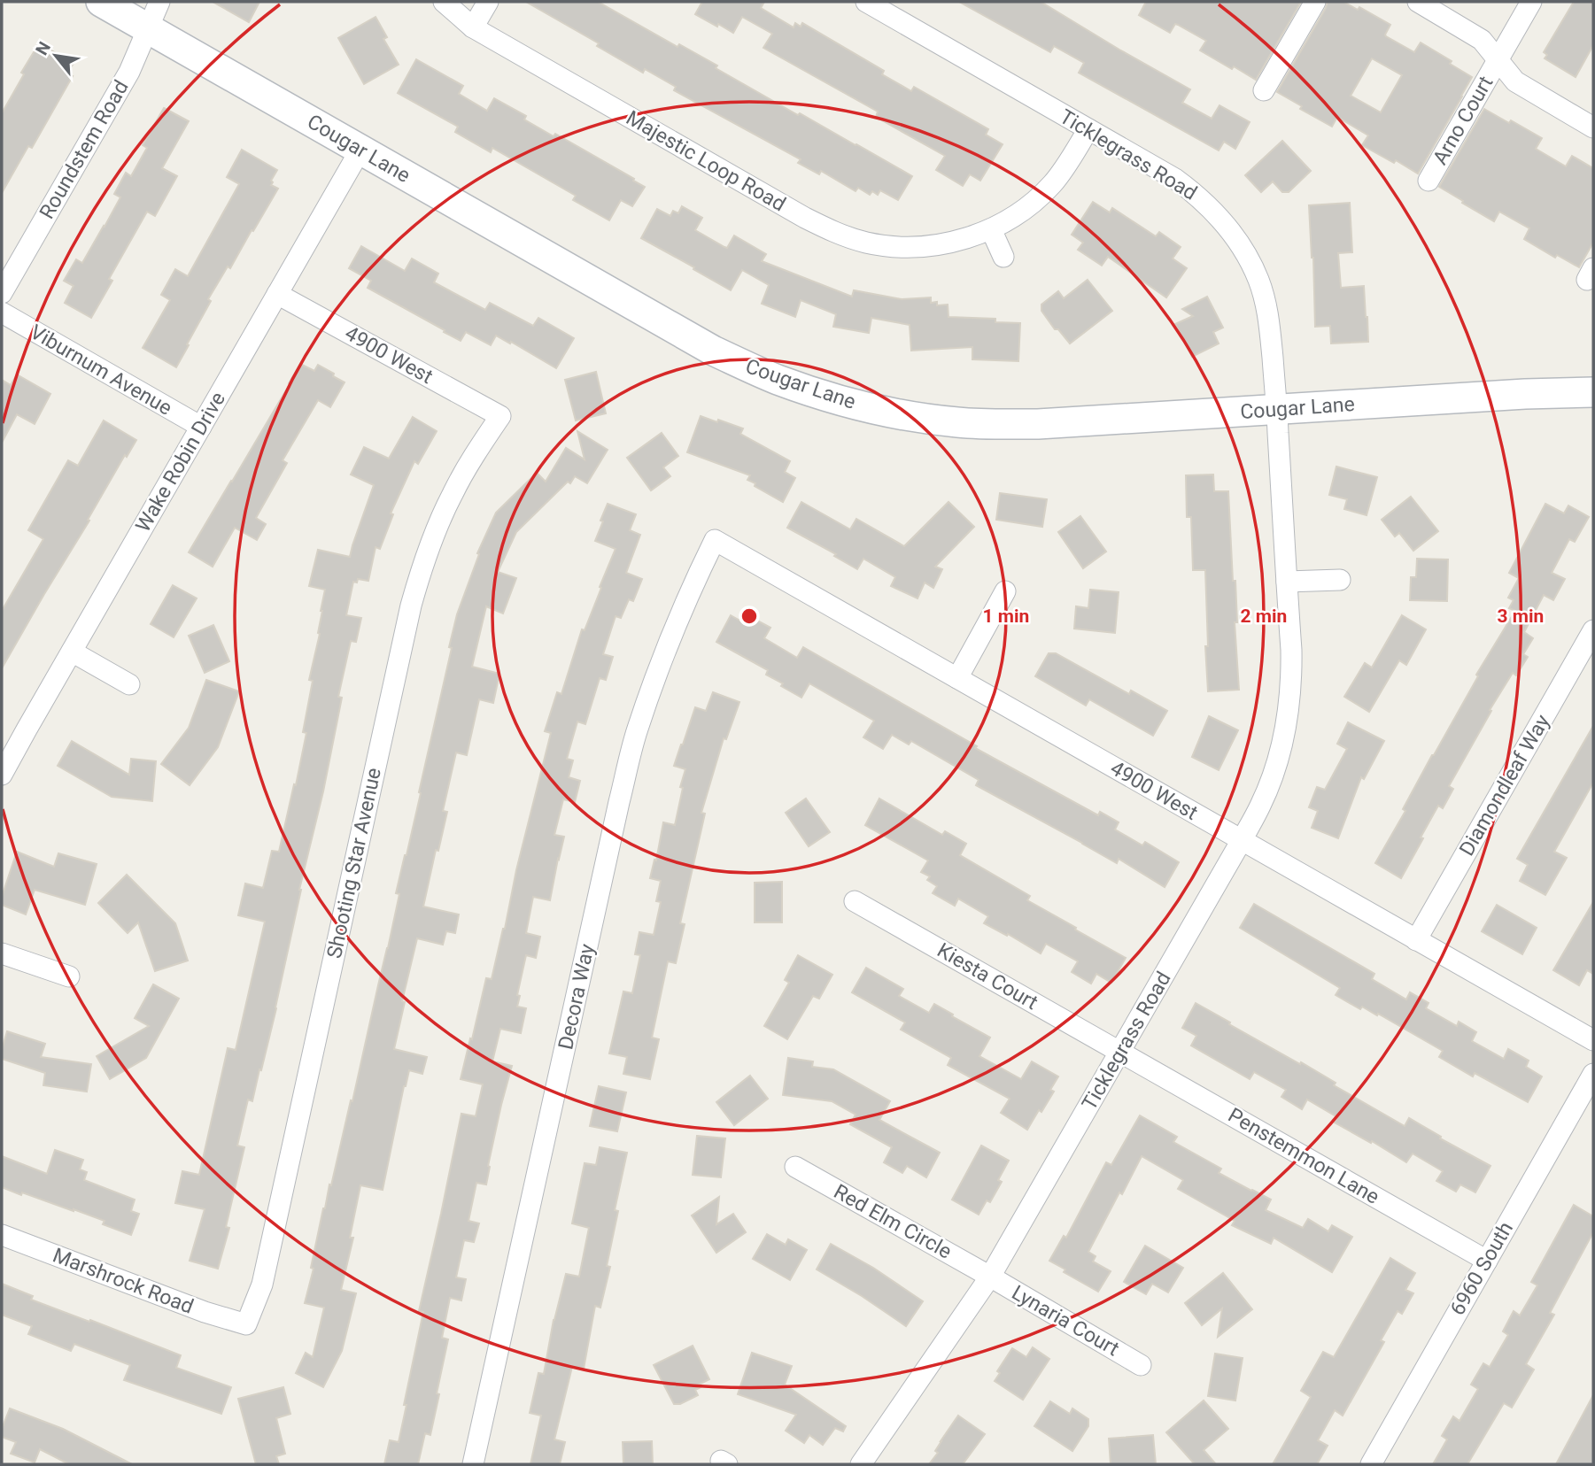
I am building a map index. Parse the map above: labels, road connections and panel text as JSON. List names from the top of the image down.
{
  "streets": {
    "main road": ["Cougar Lane"],
    "street": [
      "Arno Court",
      "Roundstem Road",
      "Ticklegrass Road",
      "Majestic Loop Road",
      "4900 West",
      "Viburnum Avenue",
      "Wake Robin Drive",
      "Diamondleaf Way",
      "Shooting Star Avenue",
      "Kiesta Court",
      "Decora Way",
      "Penstemmon Lane",
      "Red Elm Circle",
      "6960 South",
      "Marshrock Road",
      "Lynaria Court"
    ]
  },
  "crossings": [
    ["Cougar Lane", "Roundstem Road"],
    ["Cougar Lane", "Ticklegrass Road"],
    ["Cougar Lane", "Wake Robin Drive"],
    ["Ticklegrass Road", "Majestic Loop Road"],
    ["Ticklegrass Road", "4900 West"],
    ["Ticklegrass Road", "Kiesta Court"],
    ["Ticklegrass Road", "Penstemmon Lane"],
    ["Ticklegrass Road", "Red Elm Circle"],
    ["Ticklegrass Road", "Lynaria Court"],
    ["4900 West", "Wake Robin Drive"],
    ["4900 West", "Diamondleaf Way"],
    ["4900 West", "Shooting Star Avenue"],
    ["4900 West", "Decora Way"],
    ["Viburnum Avenue", "Wake Robin Drive"],
    ["Shooting Star Avenue", "Marshrock Road"],
    ["Kiesta Court", "Penstemmon Lane"],
    ["Penstemmon Lane", "6960 South"],
    ["Red Elm Circle", "Lynaria Court"]
  ],
  "north": "top left",
  "rings": ["1 min", "2 min", "3 min"]
}
